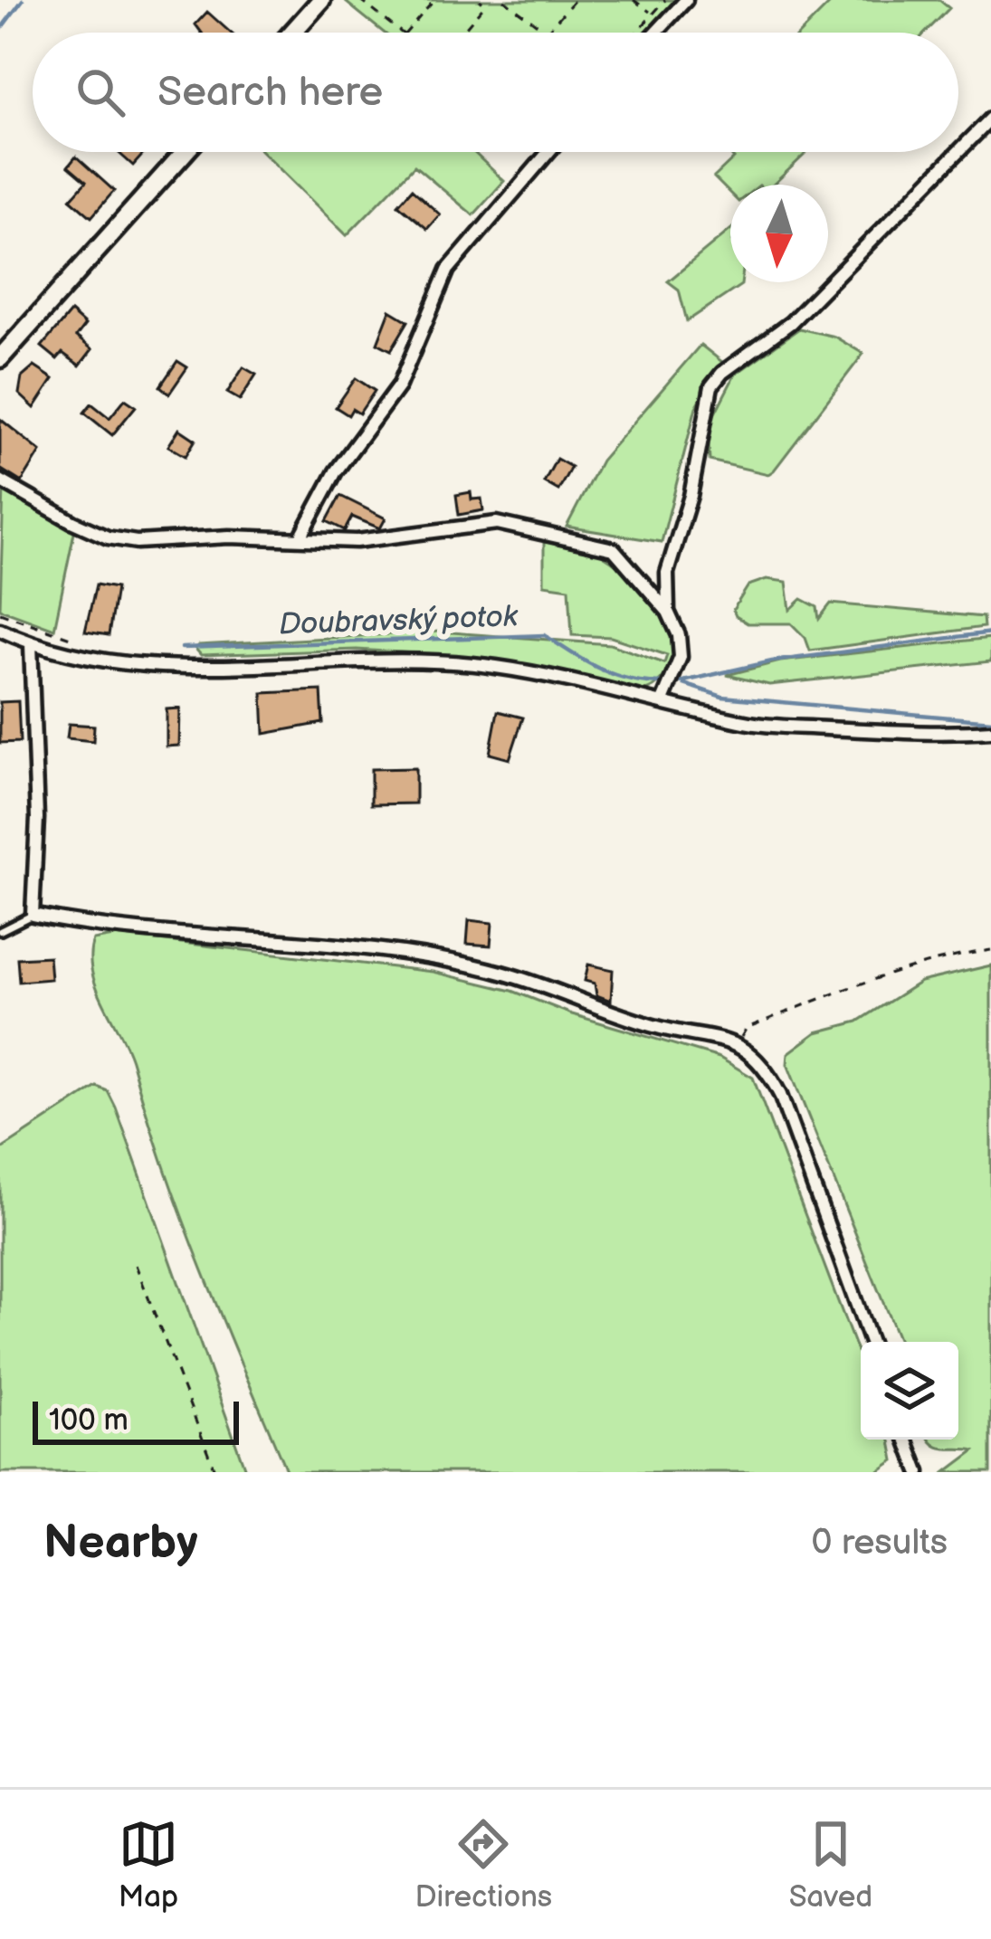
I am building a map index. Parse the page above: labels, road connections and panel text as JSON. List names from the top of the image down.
{
  "water": ["Doubravský potok"],
  "scale_bar": "100 m",
  "north": "bottom",
  "page": {
    "search": "Search here",
    "scale": "100 m",
    "heading": ["Nearby", "0 results"],
    "nav": ["Map", "Directions", "Saved"]
  }
}
